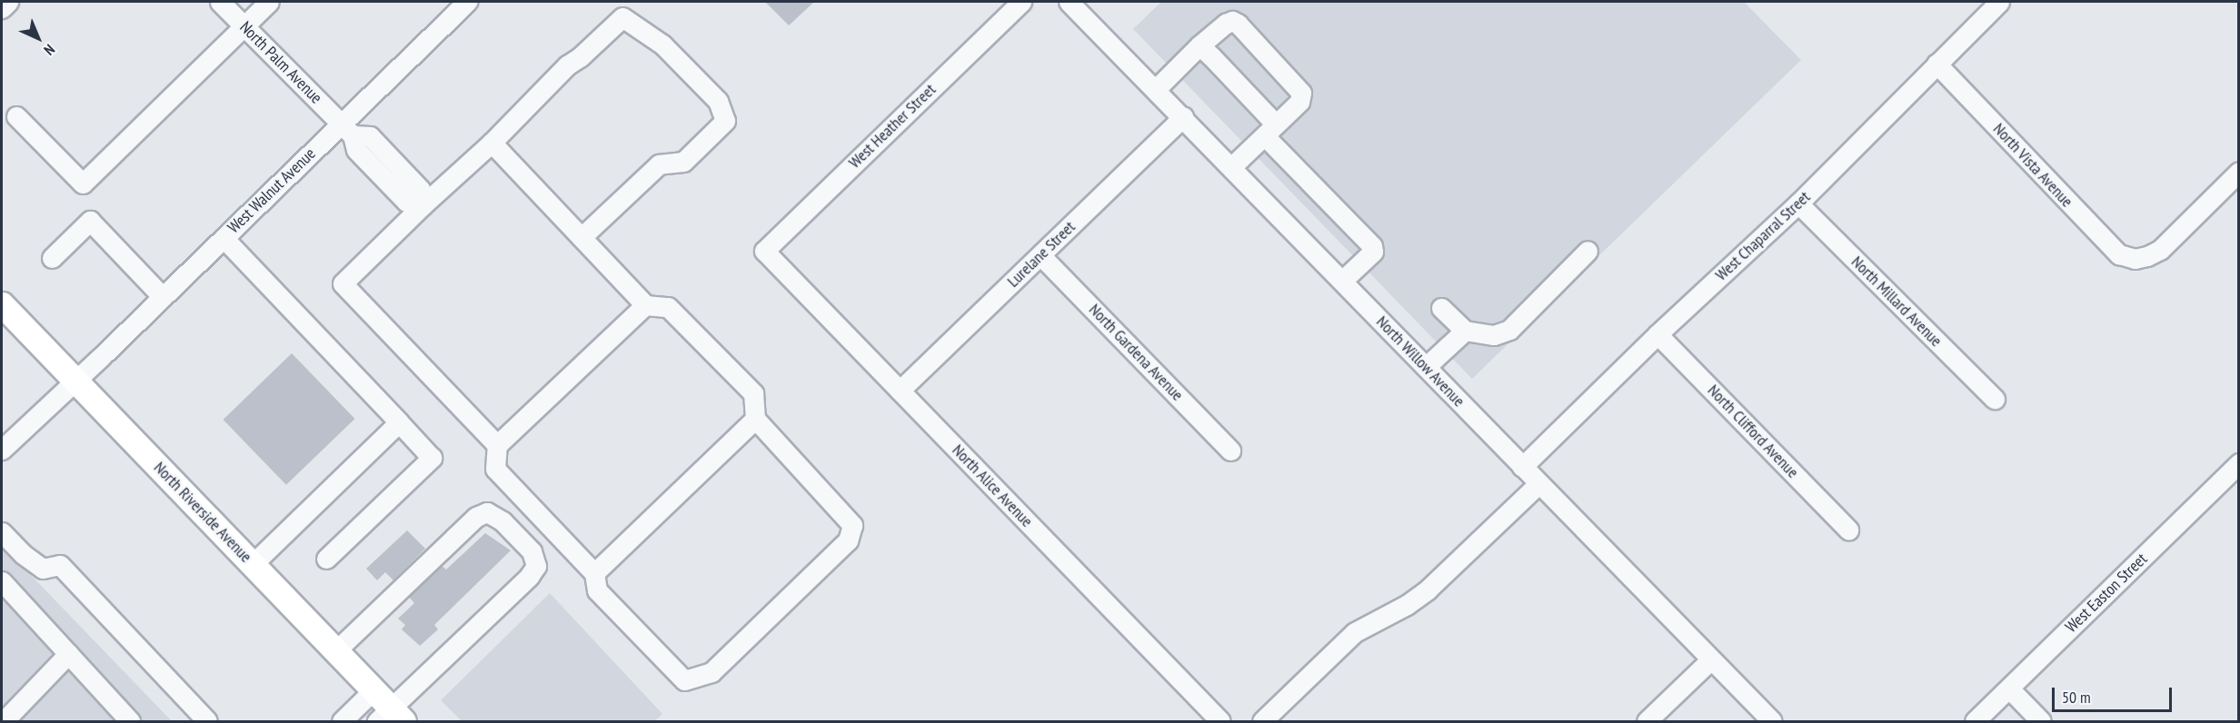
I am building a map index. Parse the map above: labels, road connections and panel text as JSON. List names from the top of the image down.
{
  "streets": {
    "main road": ["North Riverside Avenue"],
    "street": [
      "North Palm Avenue",
      "West Heather Street",
      "North Vista Avenue",
      "West Walnut Avenue",
      "West Chaparral Street",
      "Lurelane Street",
      "North Millard Avenue",
      "North Gardena Avenue",
      "North Willow Avenue",
      "North Clifford Avenue",
      "North Alice Avenue",
      "West Easton Street"
    ]
  },
  "crossings": [
    ["North Palm Avenue", "West Walnut Avenue"],
    ["West Heather Street", "North Alice Avenue"],
    ["North Vista Avenue", "West Chaparral Street"],
    ["West Walnut Avenue", "North Riverside Avenue"],
    ["West Chaparral Street", "North Millard Avenue"],
    ["West Chaparral Street", "North Willow Avenue"],
    ["West Chaparral Street", "North Clifford Avenue"],
    ["Lurelane Street", "North Gardena Avenue"],
    ["Lurelane Street", "North Willow Avenue"],
    ["Lurelane Street", "North Alice Avenue"]
  ],
  "scale_bar": "50 m",
  "north": "bottom right"
}
